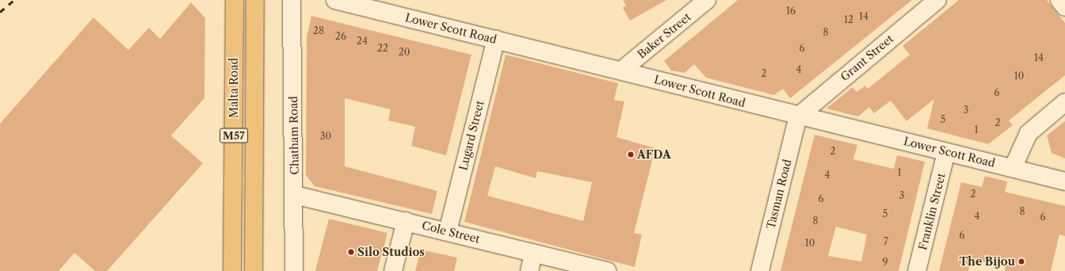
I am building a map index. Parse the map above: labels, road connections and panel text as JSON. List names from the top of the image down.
{
  "streets": {
    "main road": ["Malta Road", "M57"],
    "street": [
      "Lower Scott Road",
      "Baker Street",
      "Grant Street",
      "Chatham Road",
      "Lugard Street",
      "Tasman Road",
      "Franklin Street",
      "Cole Street"
    ]
  },
  "crossings": [
    ["Lower Scott Road", "Baker Street"],
    ["Lower Scott Road", "Grant Street"],
    ["Lower Scott Road", "Lugard Street"],
    ["Lower Scott Road", "Tasman Road"],
    ["Lower Scott Road", "Franklin Street"],
    ["Grant Street", "Tasman Road"],
    ["Chatham Road", "Cole Street"],
    ["Lugard Street", "Cole Street"]
  ],
  "places": ["AFDA", "Silo Studios", "The Bijou"],
  "house_numbers": [
    "16",
    "14",
    "12",
    "28",
    "8",
    "26",
    "24",
    "22",
    "6",
    "20",
    "14",
    "4",
    "2",
    "10",
    "6",
    "3",
    "5",
    "2",
    "1",
    "30",
    "2",
    "1",
    "4",
    "2",
    "3",
    "6",
    "8",
    "5",
    "4",
    "6",
    "8",
    "6",
    "7",
    "10",
    "9"
  ]
}
